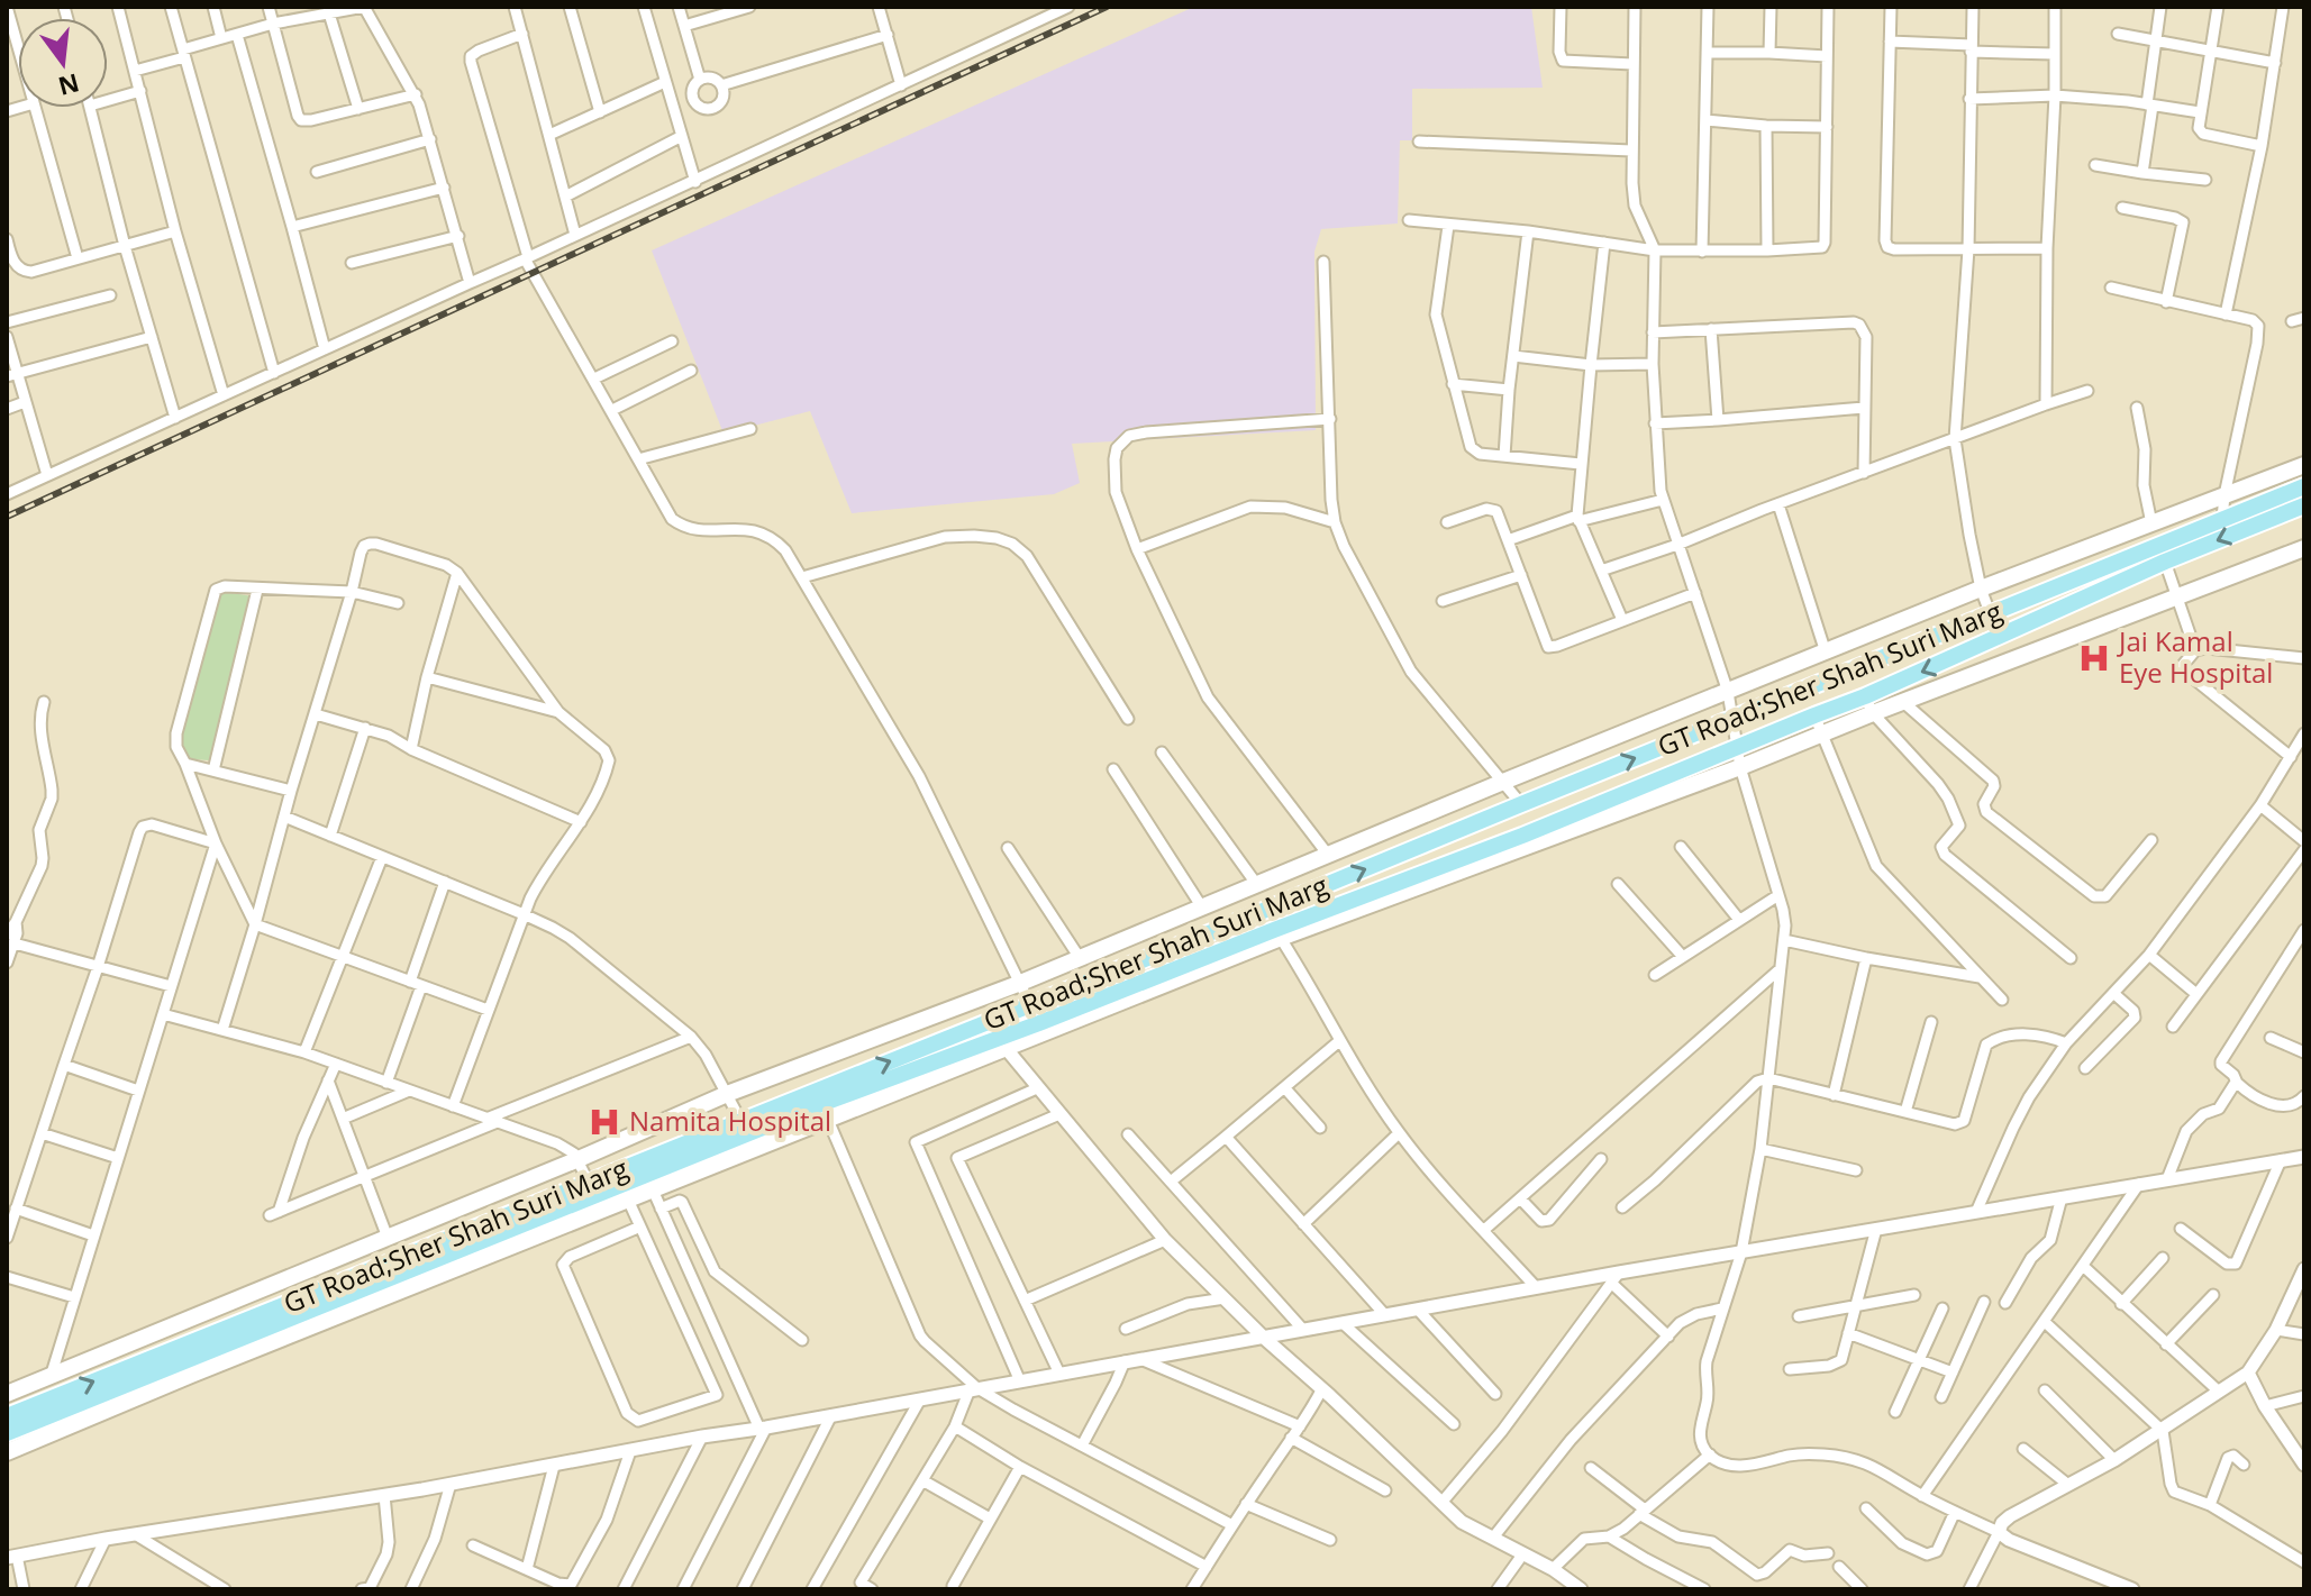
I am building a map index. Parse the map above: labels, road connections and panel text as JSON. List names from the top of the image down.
{
  "streets": {
    "main road": ["GT Road;Sher Shah Suri Marg"]
  },
  "places": {
    "hospital": ["Jai Kamal Eye Hospital", "Namita Hospital"]
  },
  "north": "bottom"
}
